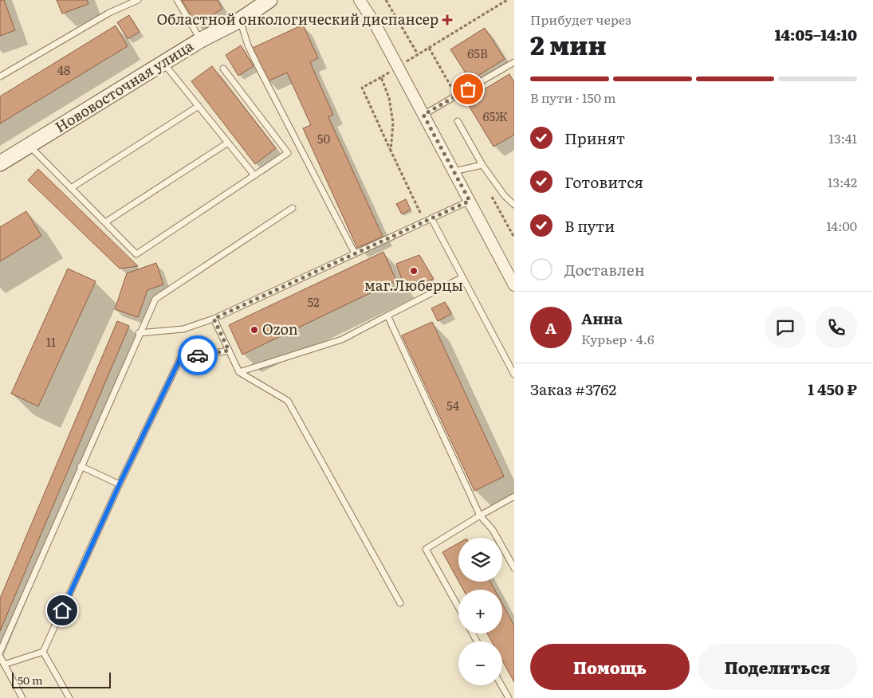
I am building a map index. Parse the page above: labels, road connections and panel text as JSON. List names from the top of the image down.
{
  "streets": {
    "main road": ["Нововосточная улица"]
  },
  "places": {
    "health": ["Областной онкологический диспансер"],
    "other": ["маг.Люберцы", "Ozon"]
  },
  "house_numbers": [
    "65В",
    "48",
    "65Ж",
    "50",
    "52",
    "11",
    "54"
  ],
  "scale_bar": "50 m",
  "page": {
    "heading": ["2 мин", "Прибудет через", "14:05–14:10"],
    "panel": [
      "Анна",
      "Курьер · 4.6",
      "Заказ #3762",
      "1 450 ₽"
    ],
    "bar": "В пути · 150 m",
    "list": [
      ["Принят", "13:41"],
      ["Готовится", "13:42"],
      ["В пути", "14:00"],
      "Доставлен"
    ],
    "round": "А",
    "map_buttons": ["+", "−"],
    "buttons": ["Помощь", "Поделиться"],
    "scale": "50 m"
  }
}
